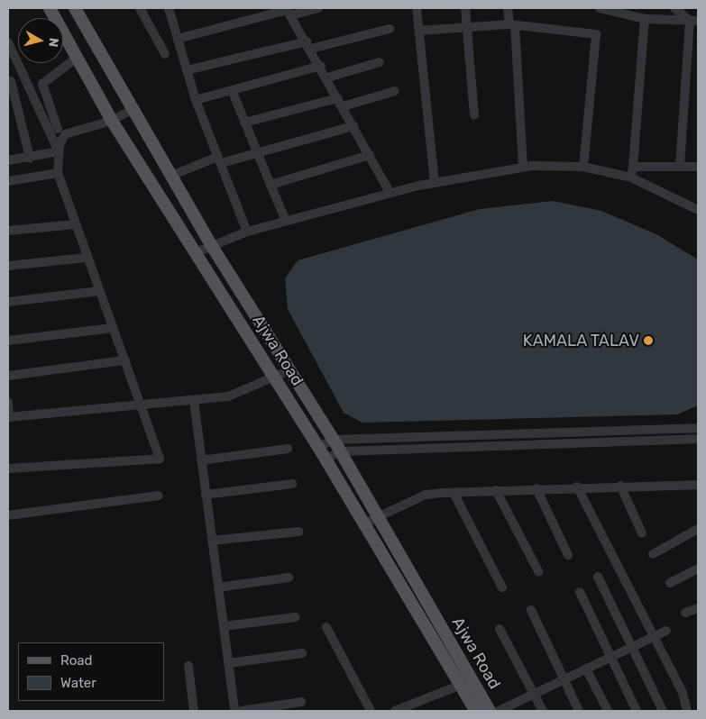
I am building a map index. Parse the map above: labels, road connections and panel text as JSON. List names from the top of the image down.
{
  "streets": {
    "main road": ["Ajwa Road"]
  },
  "places": ["KAMALA TALAV"],
  "legend": ["Road", "Water"],
  "north": "right"
}
